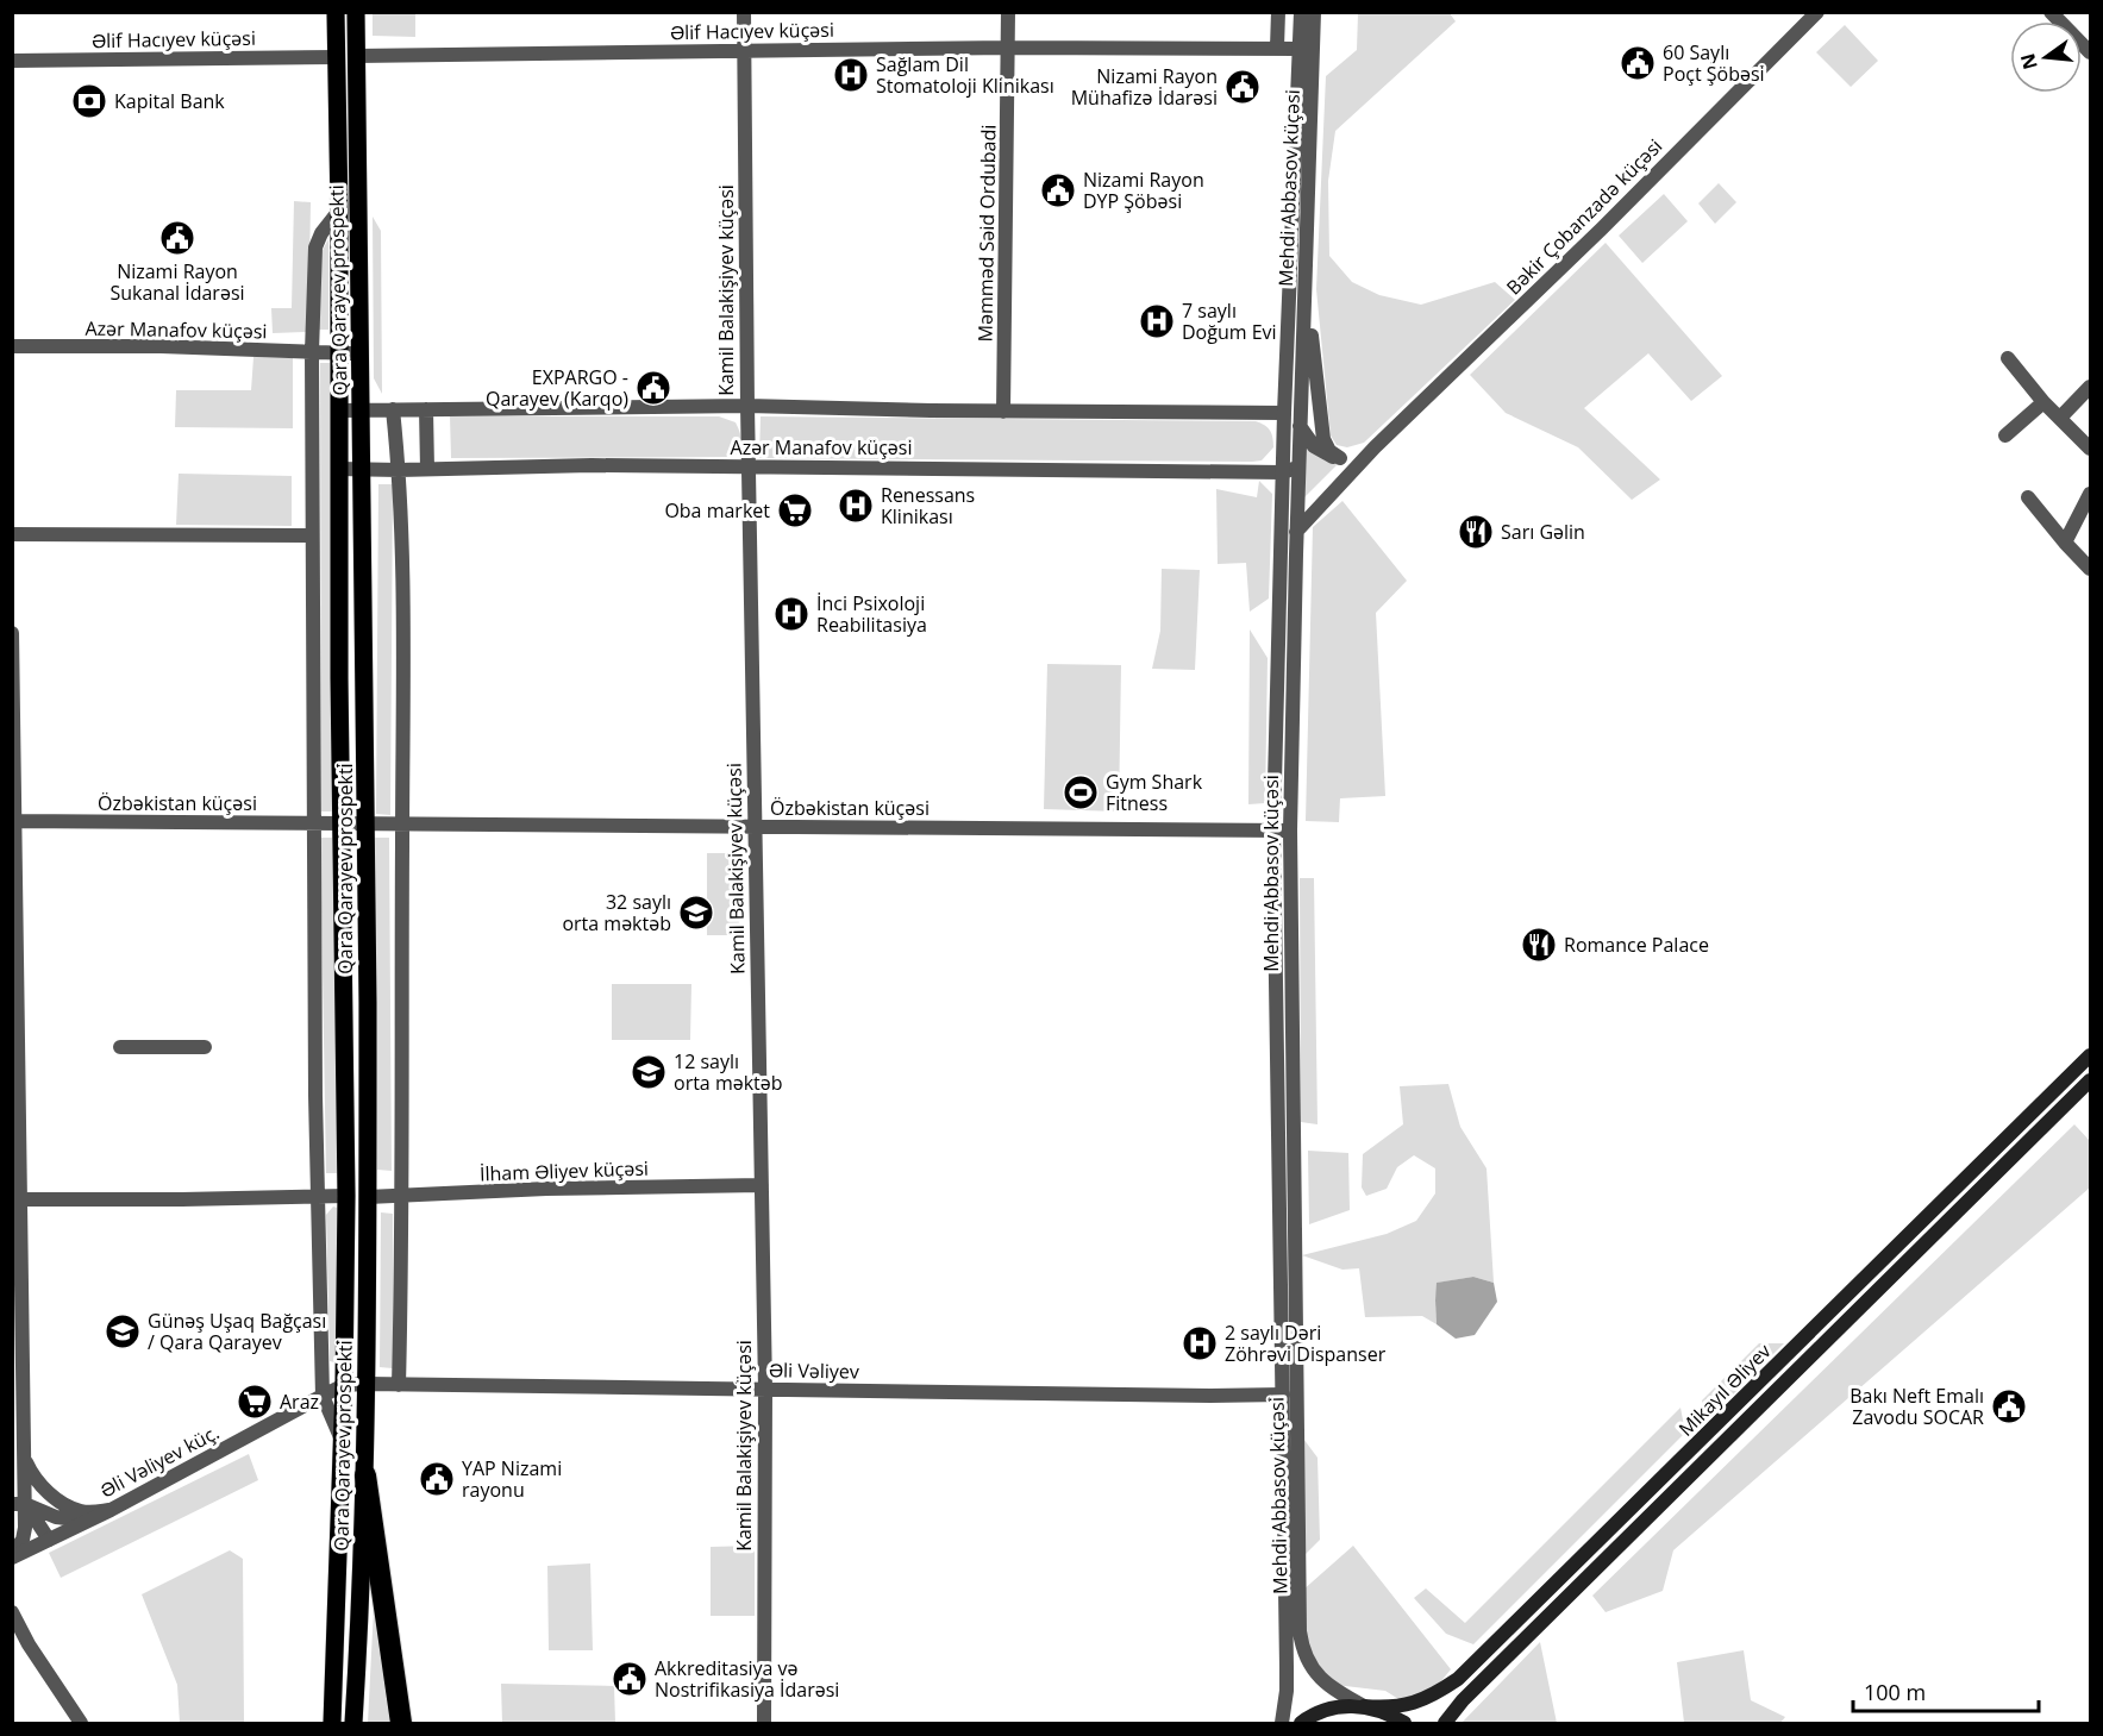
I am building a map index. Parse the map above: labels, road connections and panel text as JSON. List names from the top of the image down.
{
  "streets": {
    "main road": ["Qara Qarayev prospekti", "Mikayıl Əliyev"],
    "street": [
      "Əlif Hacıyev küçəsi",
      "Mehdi Abbasov küçəsi",
      "Bəkir Çobanzadə küçəsi",
      "Məmməd Səid Ordubadi",
      "Kamil Balakişiyev küçəsi",
      "Azər Manafov küçəsi",
      "Özbəkistan küçəsi",
      "İlham Əliyev küçəsi",
      "Əli Vəliyev",
      "Əli Vəliyev küç."
    ]
  },
  "crossings": [
    ["Əlif Hacıyev küçəsi", "Mehdi Abbasov küçəsi"],
    ["Əlif Hacıyev küçəsi", "Məmməd Səid Ordubadi"],
    ["Əlif Hacıyev küçəsi", "Qara Qarayev prospekti"],
    ["Əlif Hacıyev küçəsi", "Kamil Balakişiyev küçəsi"],
    ["Mehdi Abbasov küçəsi", "Azər Manafov küçəsi"],
    ["Mehdi Abbasov küçəsi", "Özbəkistan küçəsi"],
    ["Mehdi Abbasov küçəsi", "Əli Vəliyev"],
    ["Mehdi Abbasov küçəsi", "Mikayıl Əliyev"],
    ["Məmməd Səid Ordubadi", "Azər Manafov küçəsi"],
    ["Qara Qarayev prospekti", "Azər Manafov küçəsi"],
    ["Qara Qarayev prospekti", "Özbəkistan küçəsi"],
    ["Qara Qarayev prospekti", "İlham Əliyev küçəsi"],
    ["Qara Qarayev prospekti", "Əli Vəliyev"],
    ["Qara Qarayev prospekti", "Əli Vəliyev küç."],
    ["Kamil Balakişiyev küçəsi", "Azər Manafov küçəsi"],
    ["Kamil Balakişiyev küçəsi", "Özbəkistan küçəsi"],
    ["Kamil Balakişiyev küçəsi", "İlham Əliyev küçəsi"],
    ["Kamil Balakişiyev küçəsi", "Əli Vəliyev"],
    ["Əli Vəliyev", "Əli Vəliyev küç."]
  ],
  "places": {
    "public building": [
      "60 Saylı Poçt Şöbəsi",
      "Nizami Rayon Mühafizə İdarəsi",
      "Nizami Rayon DYP Şöbəsi",
      "Nizami Rayon Sukanal İdarəsi",
      "EXPARGO - Qarayev (Karqo)",
      "Bakı Neft Emalı Zavodu SOCAR",
      "YAP Nizami rayonu",
      "Akkreditasiya və Nostrifikasiya İdarəsi"
    ],
    "hospital": [
      "Sağlam Dil Stomatoloji Klinikası",
      "7 saylı Doğum Evi",
      "Renessans Klinikası",
      "İnci Psixoloji Reabilitasiya",
      "2 saylı Dəri Zöhrəvi Dispanser"
    ],
    "bank": ["Kapital Bank"],
    "supermarket": ["Oba market", "Araz"],
    "restaurant": ["Sarı Gəlin", "Romance Palace"],
    "sports": ["Gym Shark Fitness"],
    "school or university": ["32 saylı orta məktəb", "12 saylı orta məktəb", "Günəş Uşaq Bağçası / Qara Qarayev"]
  },
  "scale_bar": "100 m",
  "north": "left"
}
